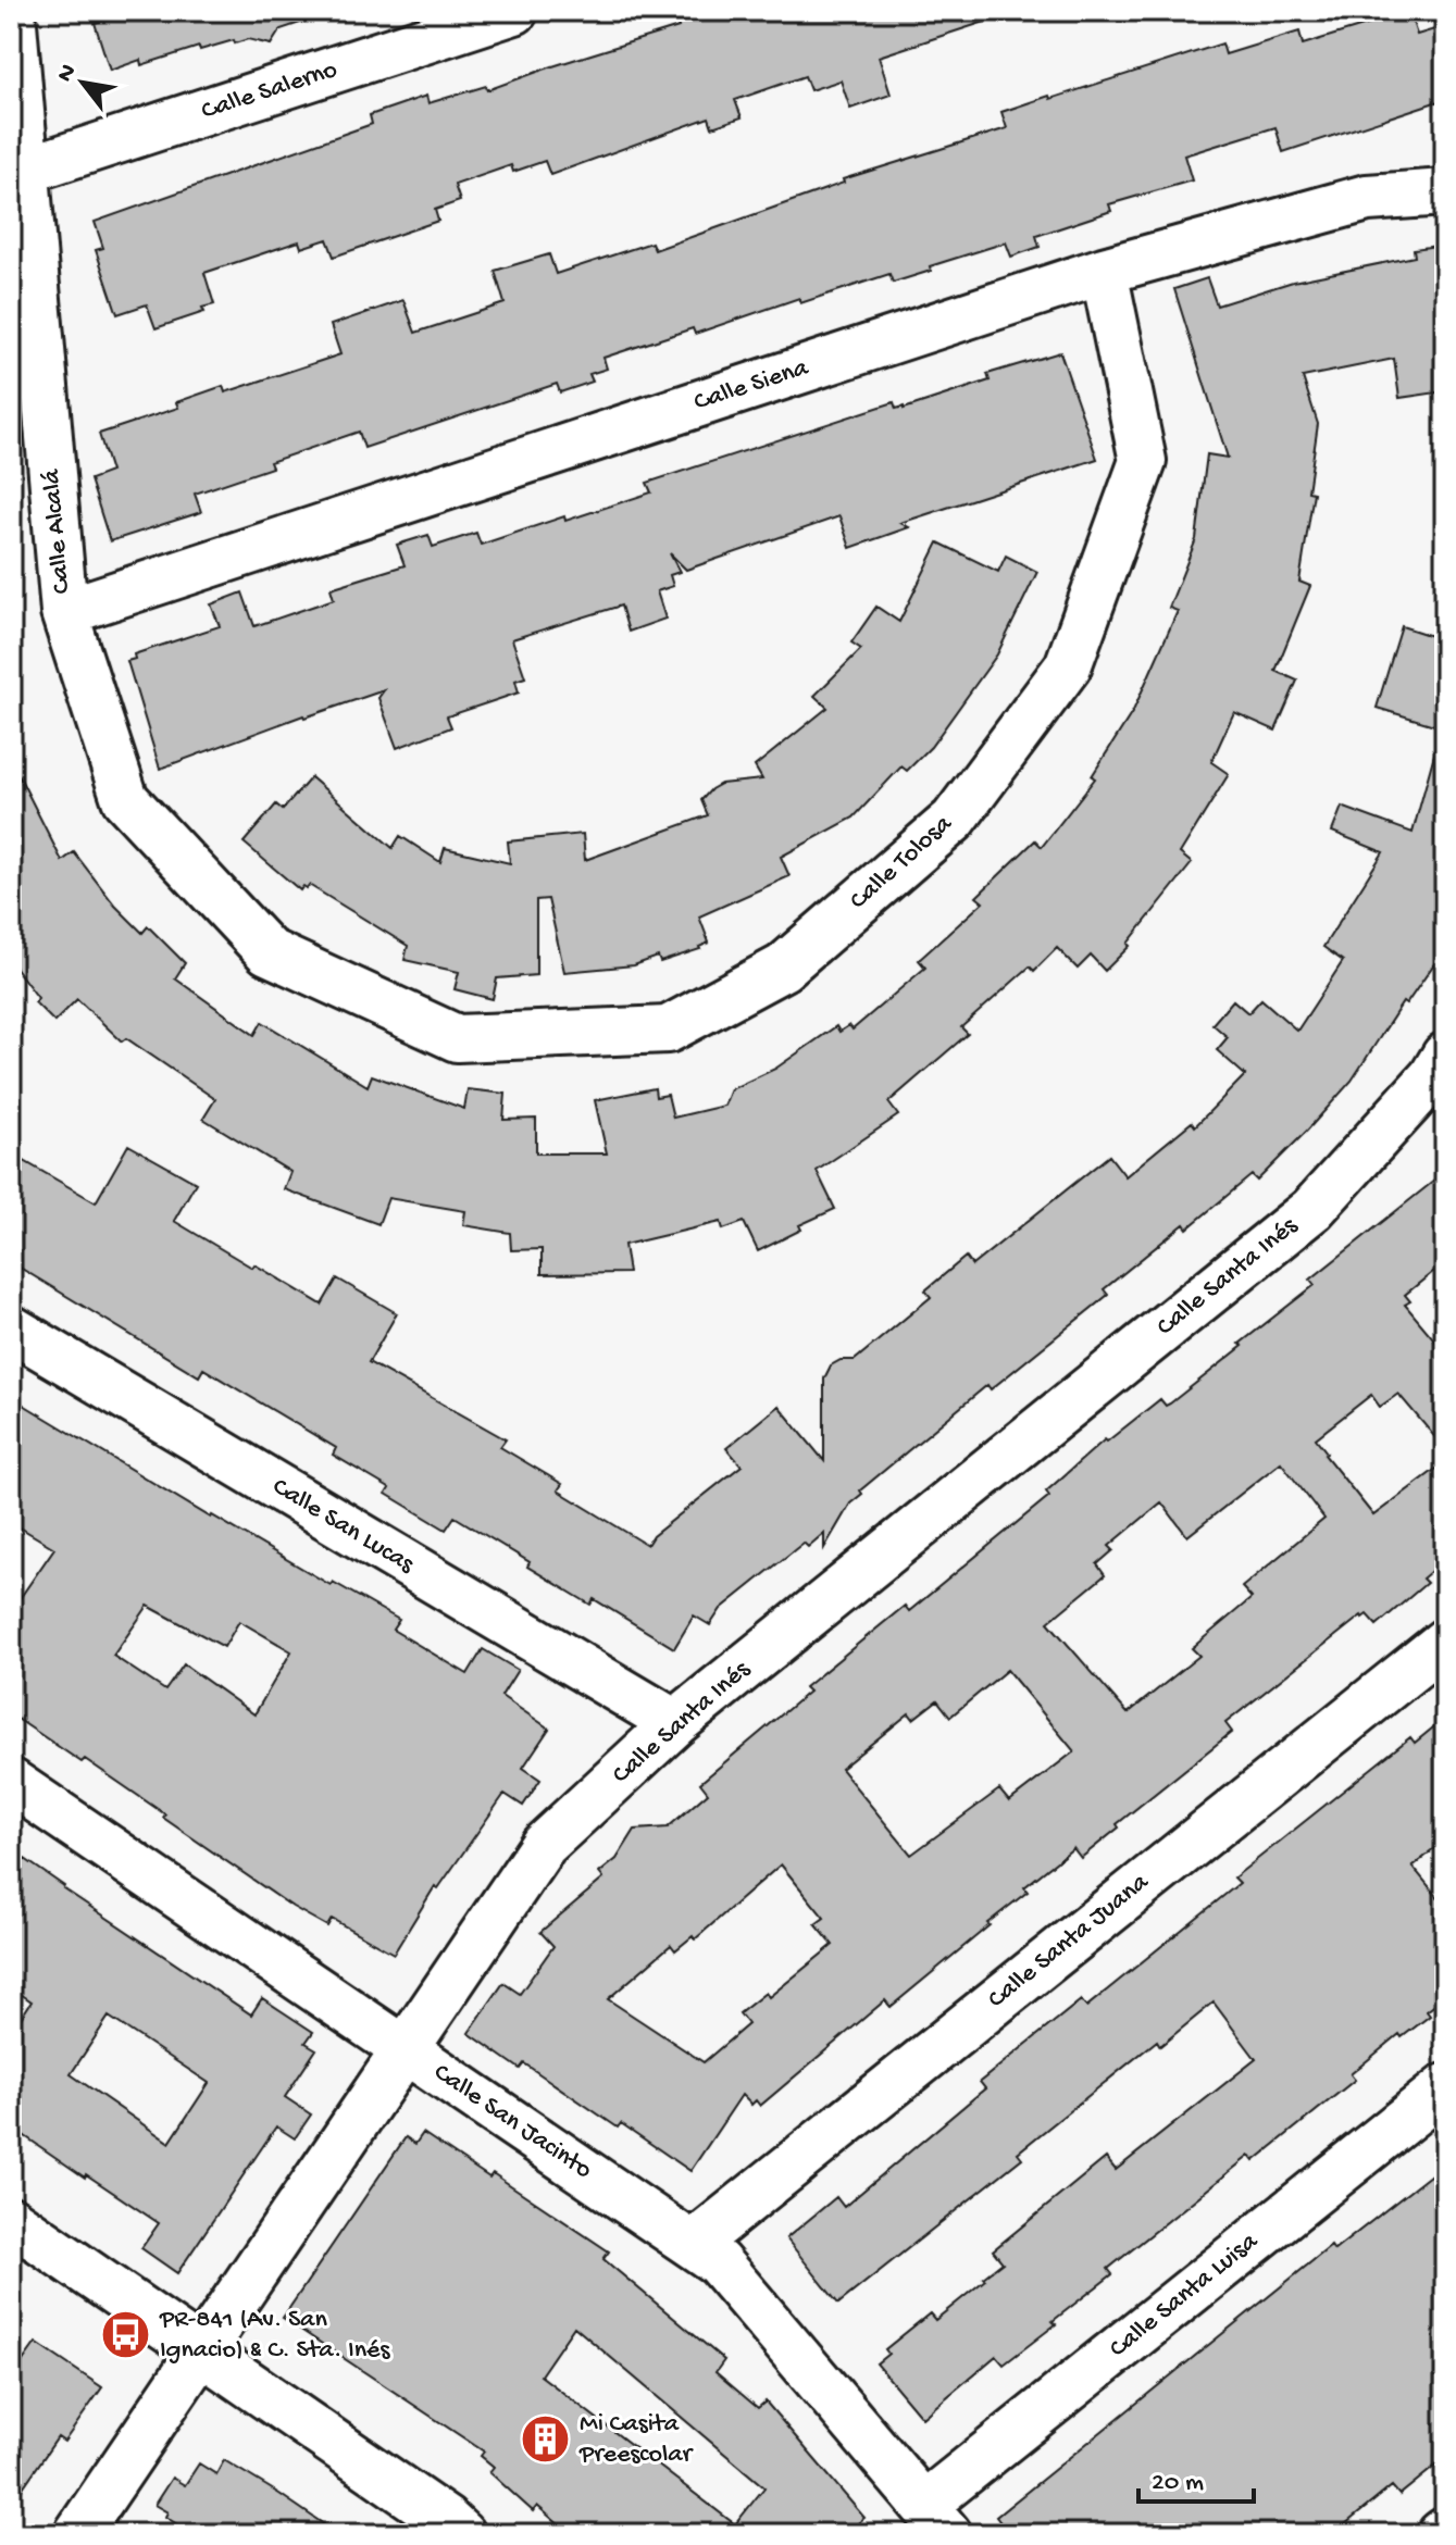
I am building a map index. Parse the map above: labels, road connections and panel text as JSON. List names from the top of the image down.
{
  "streets": {
    "street": [
      "Calle Salerno",
      "Calle Siena",
      "Calle Alcalá",
      "Calle Tolosa",
      "Calle Santa Inés",
      "Calle San Lucas",
      "Calle Santa Juana",
      "Calle San Jacinto",
      "Calle Santa Luisa"
    ]
  },
  "crossings": [
    ["Calle Salerno", "Calle Alcalá"],
    ["Calle Siena", "Calle Alcalá"],
    ["Calle Siena", "Calle Tolosa"],
    ["Calle Alcalá", "Calle Tolosa"],
    ["Calle Santa Inés", "Calle San Lucas"],
    ["Calle Santa Inés", "Calle San Jacinto"],
    ["Calle Santa Juana", "Calle San Jacinto"],
    ["Calle San Jacinto", "Calle Santa Luisa"]
  ],
  "places": {
    "bus stop": ["PR-841 (Av. San Ignacio) & C. Sta. Inés"],
    "building": ["Mi Casita Preescolar"]
  },
  "scale_bar": "20 m",
  "north": "top left"
}
